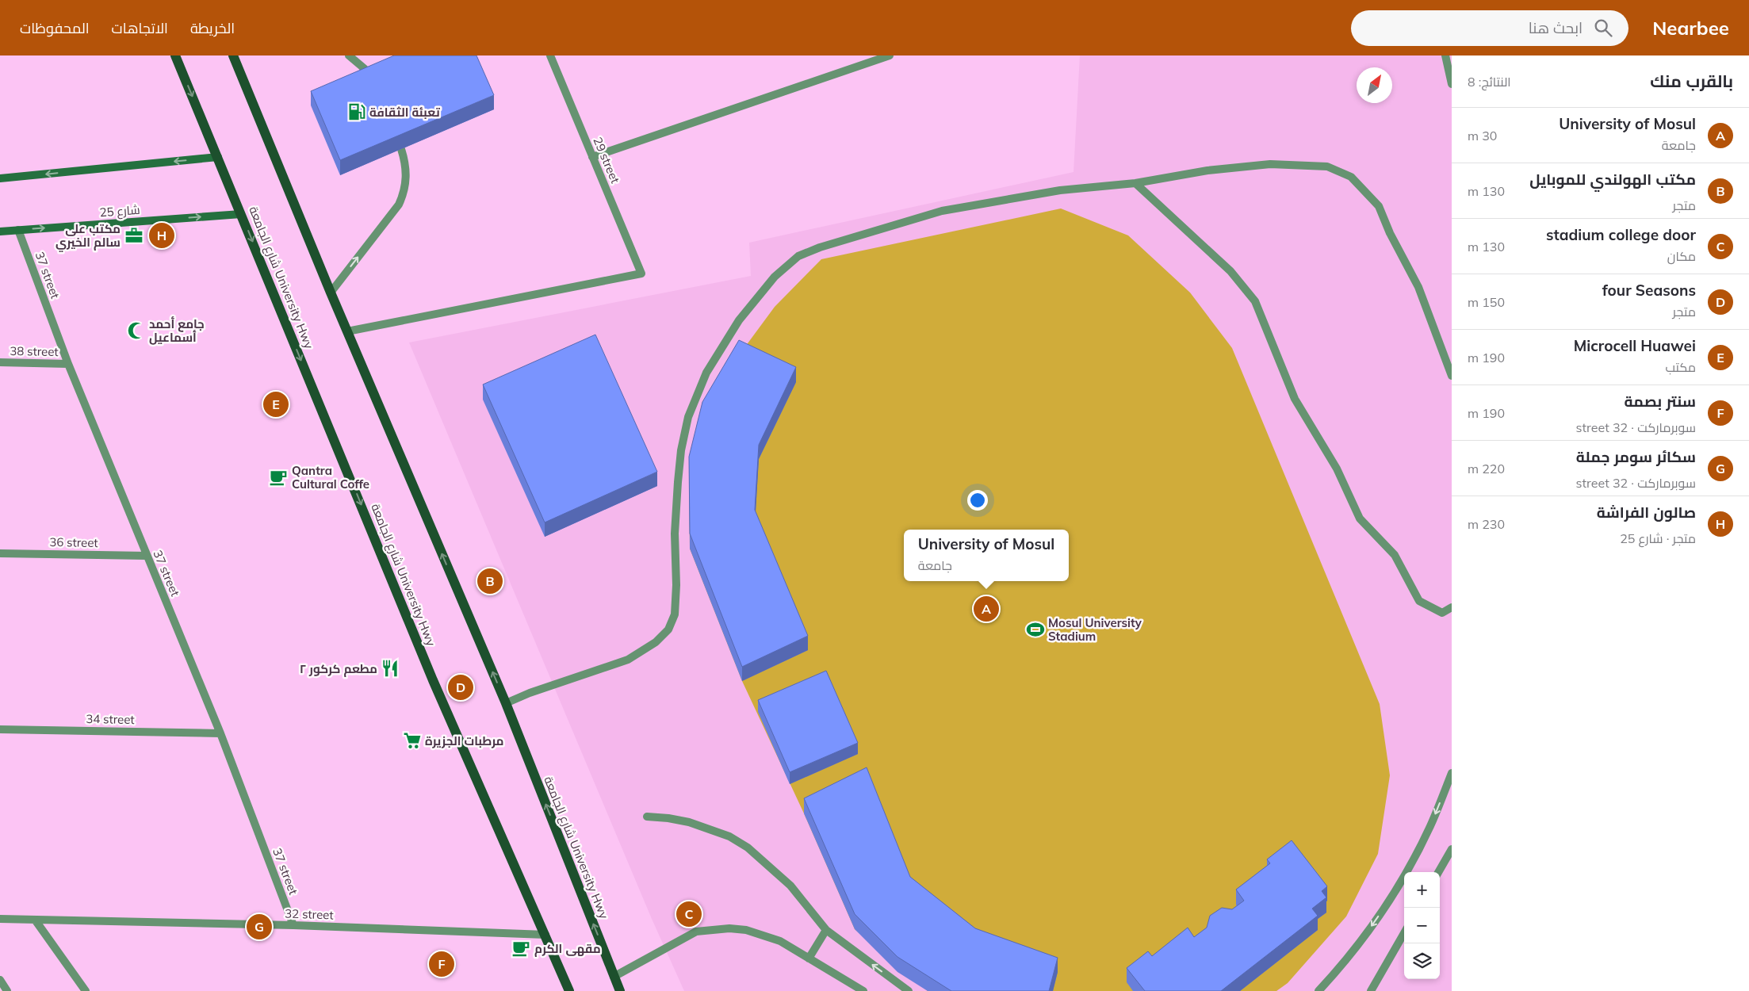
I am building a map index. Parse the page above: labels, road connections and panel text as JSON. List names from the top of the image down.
{
  "streets": {
    "main road": ["شارع الجامعة University Hwy"],
    "street": [
      "29 street",
      "شارع 25",
      "37 street",
      "38 street",
      "36 street",
      "34 street",
      "32 street"
    ]
  },
  "crossings": [
    ["29 street", "شارع الجامعة University Hwy"],
    ["شارع 25", "37 street"],
    ["شارع 25", "شارع الجامعة University Hwy"],
    ["37 street", "38 street"],
    ["37 street", "36 street"],
    ["37 street", "34 street"],
    ["37 street", "32 street"],
    ["شارع الجامعة University Hwy", "32 street"]
  ],
  "places": {
    "fuel station": ["تعبئة الثقافة"],
    "office": ["مكتب على سالم الخيري"],
    "mosque": ["جامع أحمد أسماعيل"],
    "cafe": ["Qantra Cultural Coffe", "مقهى الكرم"],
    "sports": ["Mosul University Stadium"],
    "restaurant": ["مطعم كركور ٢"],
    "supermarket": ["مرطبات الجزيرة"]
  },
  "north": "top right",
  "page": {
    "header": "Nearbee",
    "search": "ابحث هنا",
    "nav": ["الخريطة", "الاتجاهات", "المحفوظات"],
    "heading": ["بالقرب منك", "النتائج: 8"],
    "list": [
      {
        "mark": "A",
        "name": "University of Mosul",
        "note": "جامعة",
        "value": "30 m"
      },
      {
        "mark": "B",
        "name": "مكتب الهولندي للموبايل",
        "note": "متجر",
        "value": "130 m"
      },
      {
        "mark": "C",
        "name": "stadium college door",
        "note": "مكان",
        "value": "130 m"
      },
      {
        "mark": "D",
        "name": "four Seasons",
        "note": "متجر",
        "value": "150 m"
      },
      {
        "mark": "E",
        "name": "Microcell Huawei",
        "note": "مكتب",
        "value": "190 m"
      },
      {
        "mark": "F",
        "name": "سنتر بصمة",
        "note": "سوبرماركت · 32 street",
        "value": "190 m"
      },
      {
        "mark": "G",
        "name": "سكائر سومر جملة",
        "note": "سوبرماركت · 32 street",
        "value": "220 m"
      },
      {
        "mark": "H",
        "name": "صالون الفراشة",
        "note": "متجر · شارع 25",
        "value": "230 m"
      }
    ],
    "pins": [
      "H",
      "E",
      "B",
      "A",
      "D",
      "C",
      "G",
      "F"
    ],
    "popup": ["University of Mosul", "جامعة"],
    "map_buttons": ["+", "−"]
  }
}
